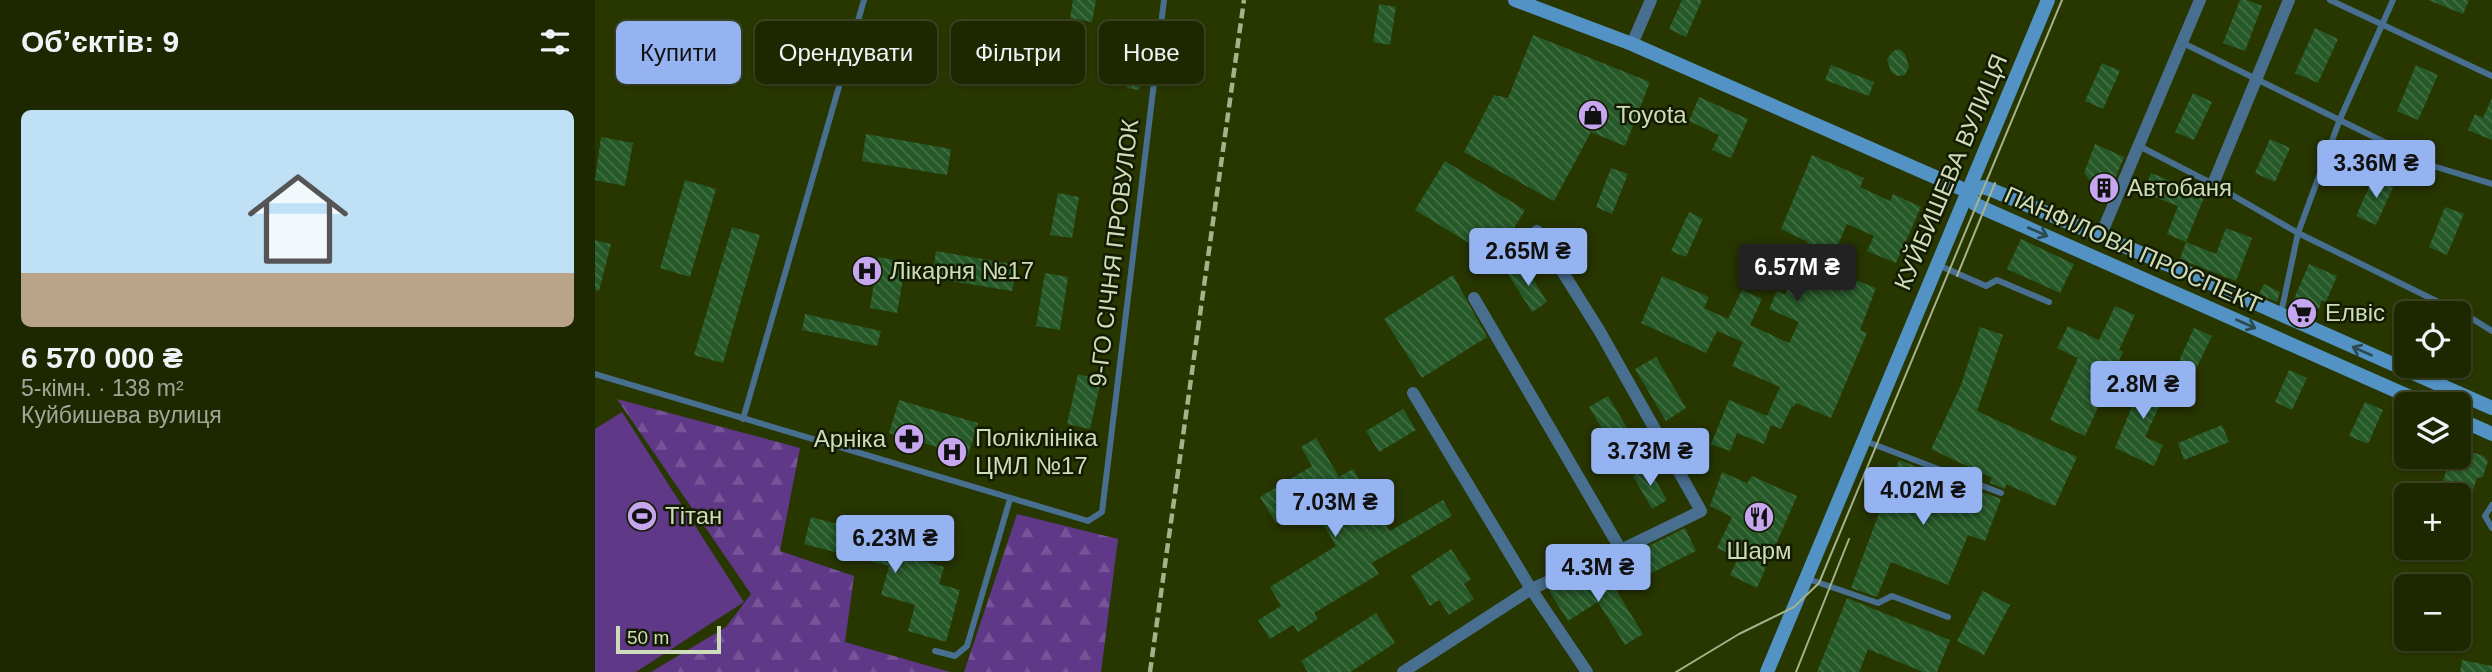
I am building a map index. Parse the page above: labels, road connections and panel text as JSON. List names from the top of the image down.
{
  "streets": {
    "main road": ["КУЙБИШЕВА ВУЛИЦЯ", "ПАНФІЛОВА ПРОСПЕКТ"],
    "lane": ["9-ГО СІЧНЯ ПРОВУЛОК"]
  },
  "crossings": [
    ["КУЙБИШЕВА ВУЛИЦЯ", "ПАНФІЛОВА ПРОСПЕКТ"]
  ],
  "places": {
    "shop": ["Toyota"],
    "building": ["Автобаня"],
    "hospital": ["Лікарня №17", "Поліклініка ЦМЛ №17"],
    "supermarket": ["Елвіс"],
    "pharmacy": ["Арніка"],
    "sports": ["Тітан"],
    "restaurant": ["Шарм"]
  },
  "scale_bar": "50 m",
  "page": {
    "heading": "Об’єктів: 9",
    "chip": [
      "Купити",
      "Орендувати",
      "Фільтри",
      "Нове"
    ],
    "list": [
      {
        "name": "6 570 000 ₴",
        "note": "5-кімн. · 138 m² · Куйбишева вулиця"
      }
    ],
    "price": [
      "3.36M ₴",
      "2.65M ₴",
      "6.57M ₴",
      "2.8M ₴",
      "3.73M ₴",
      "4.02M ₴",
      "7.03M ₴",
      "6.23M ₴",
      "4.3M ₴"
    ],
    "map_buttons": ["+", "−"],
    "scale": "50 m"
  }
}
